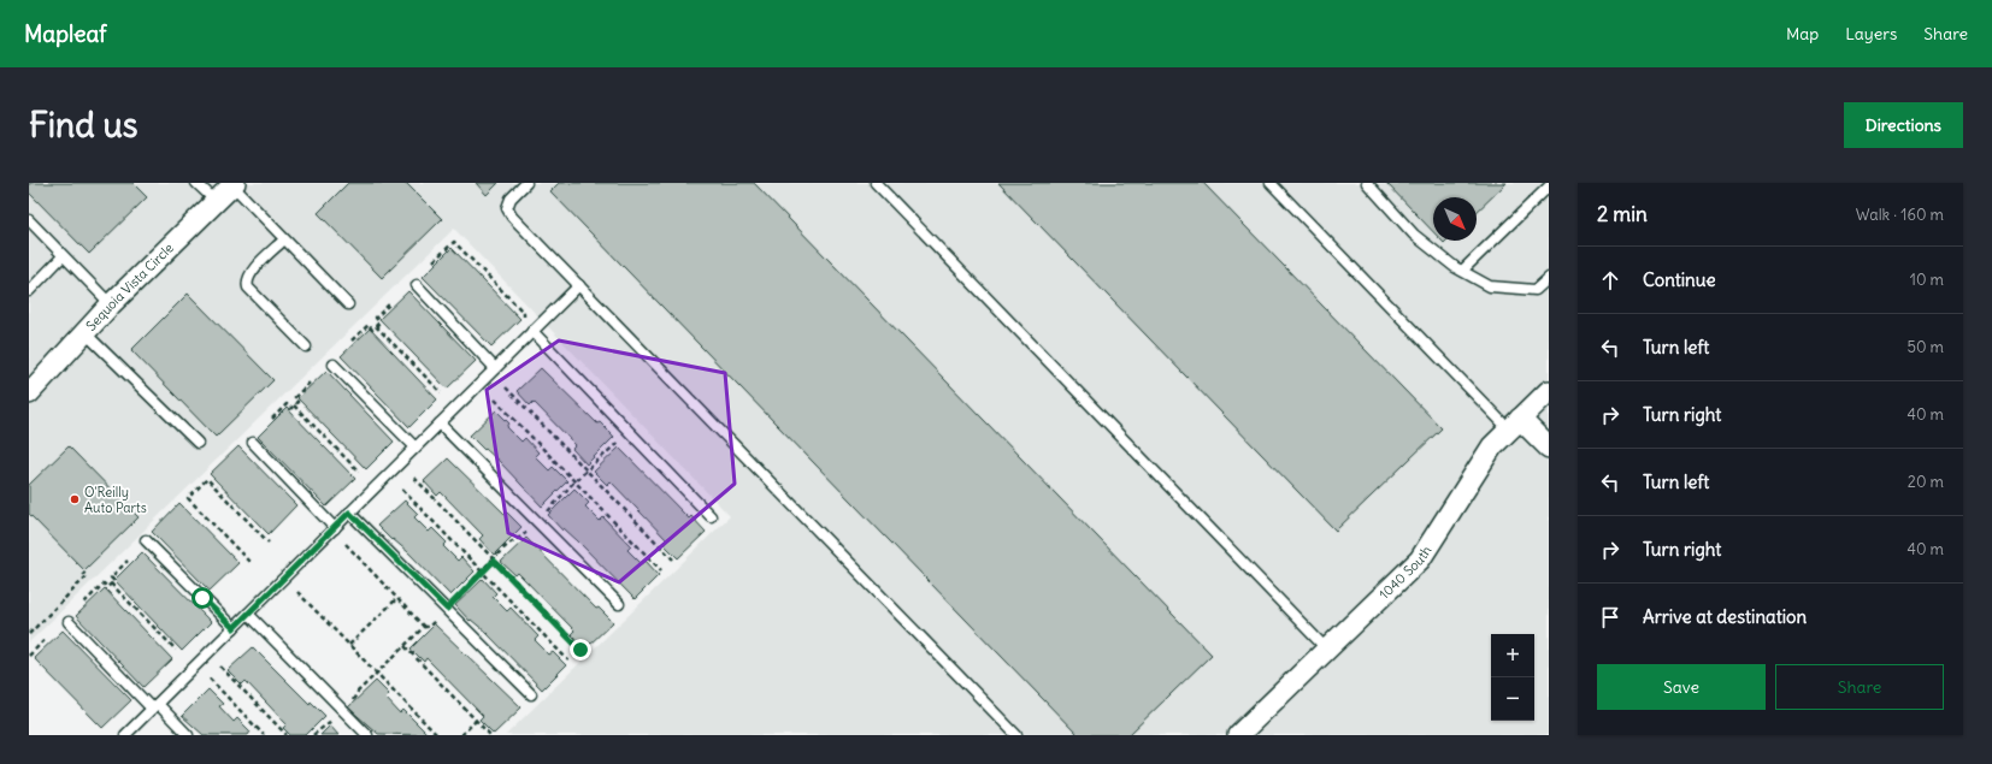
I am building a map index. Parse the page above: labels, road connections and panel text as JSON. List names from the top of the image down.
{
  "streets": {
    "street": ["Sequoia Vista Circle", "1040 South"]
  },
  "places": ["O'Reilly Auto Parts"],
  "north": "bottom right",
  "page": {
    "header": "Mapleaf",
    "nav": ["Map", "Layers", "Share"],
    "buttons": [
      "Directions",
      ["Save", "Share"]
    ],
    "title": "Find us",
    "heading": ["2 min", "Walk · 160 m"],
    "list": [
      ["Continue", "10 m"],
      ["Turn left", "50 m"],
      ["Turn right", "40 m"],
      ["Turn left", "20 m"],
      ["Turn right", "40 m"],
      "Arrive at destination"
    ],
    "map_buttons": ["+", "−"]
  }
}
